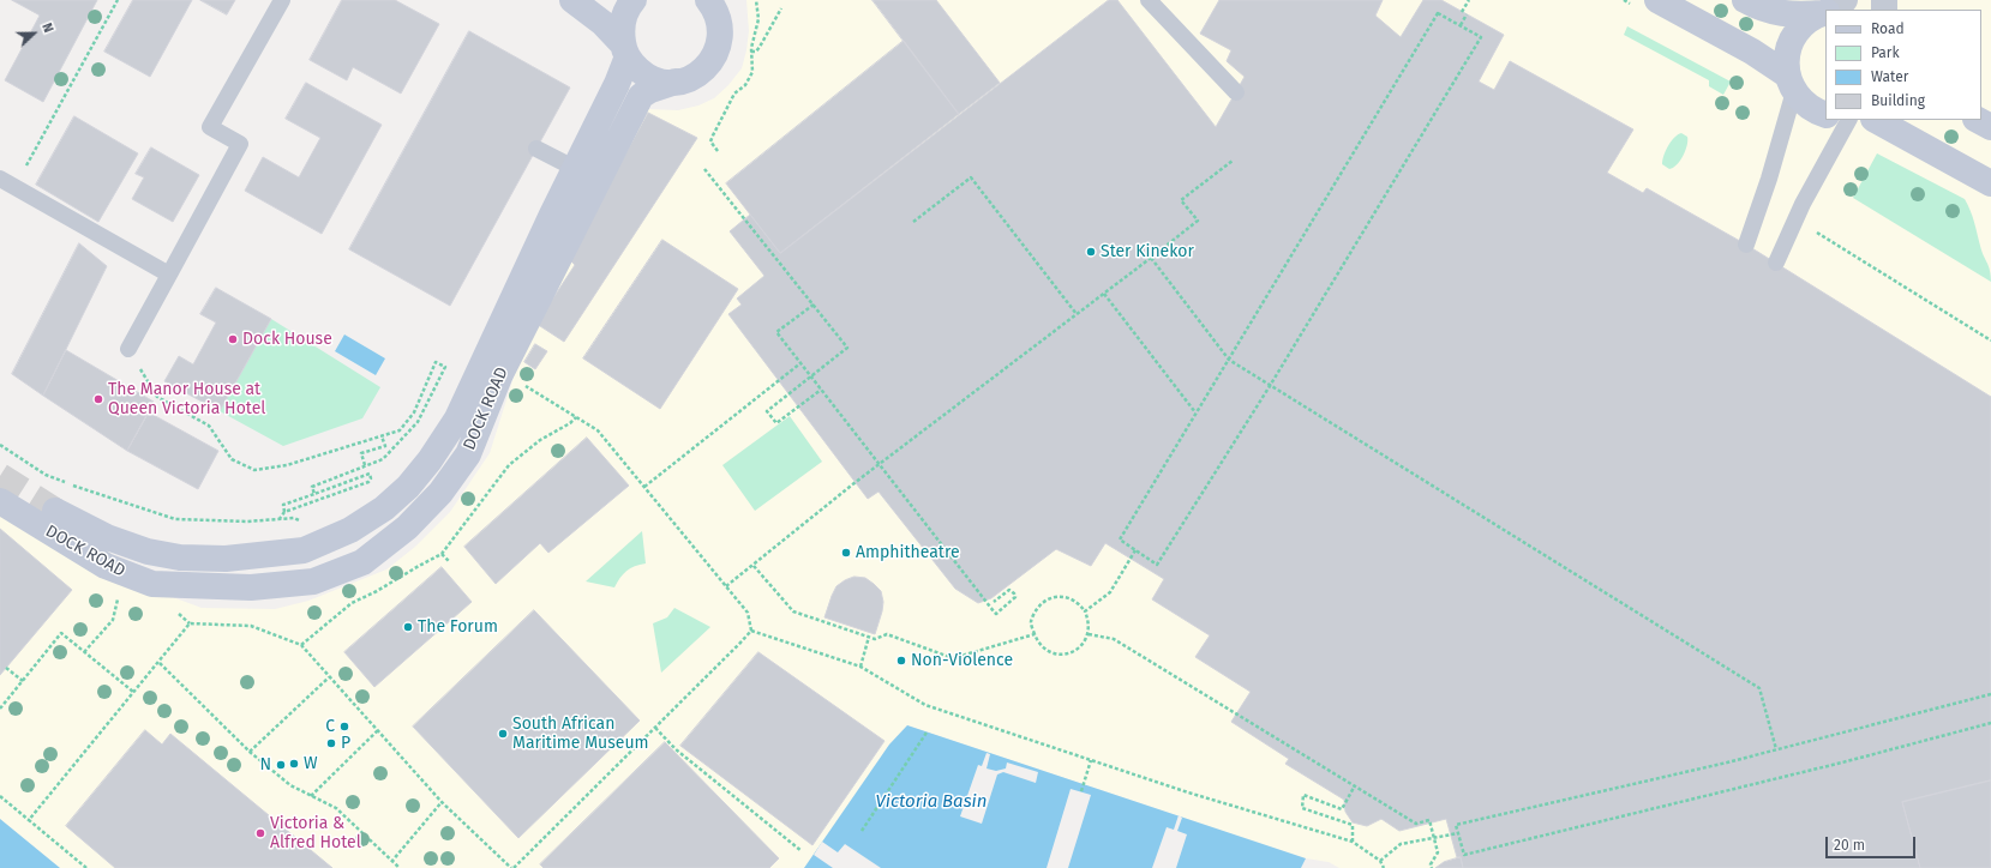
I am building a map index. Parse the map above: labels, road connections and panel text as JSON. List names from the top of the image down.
{
  "streets": {
    "street": ["DOCK ROAD"]
  },
  "water": ["Victoria Basin"],
  "places": [
    "Ster Kinekor",
    "Dock House",
    "The Manor House at Queen Victoria Hotel",
    "Amphitheatre",
    "The Forum",
    "Non-Violence",
    "C",
    "South African Maritime Museum",
    "P",
    "W",
    "N",
    "Victoria & Alfred Hotel"
  ],
  "legend": [
    "Road",
    "Park",
    "Water",
    "Building"
  ],
  "scale_bar": "20 m",
  "north": "right"
}
